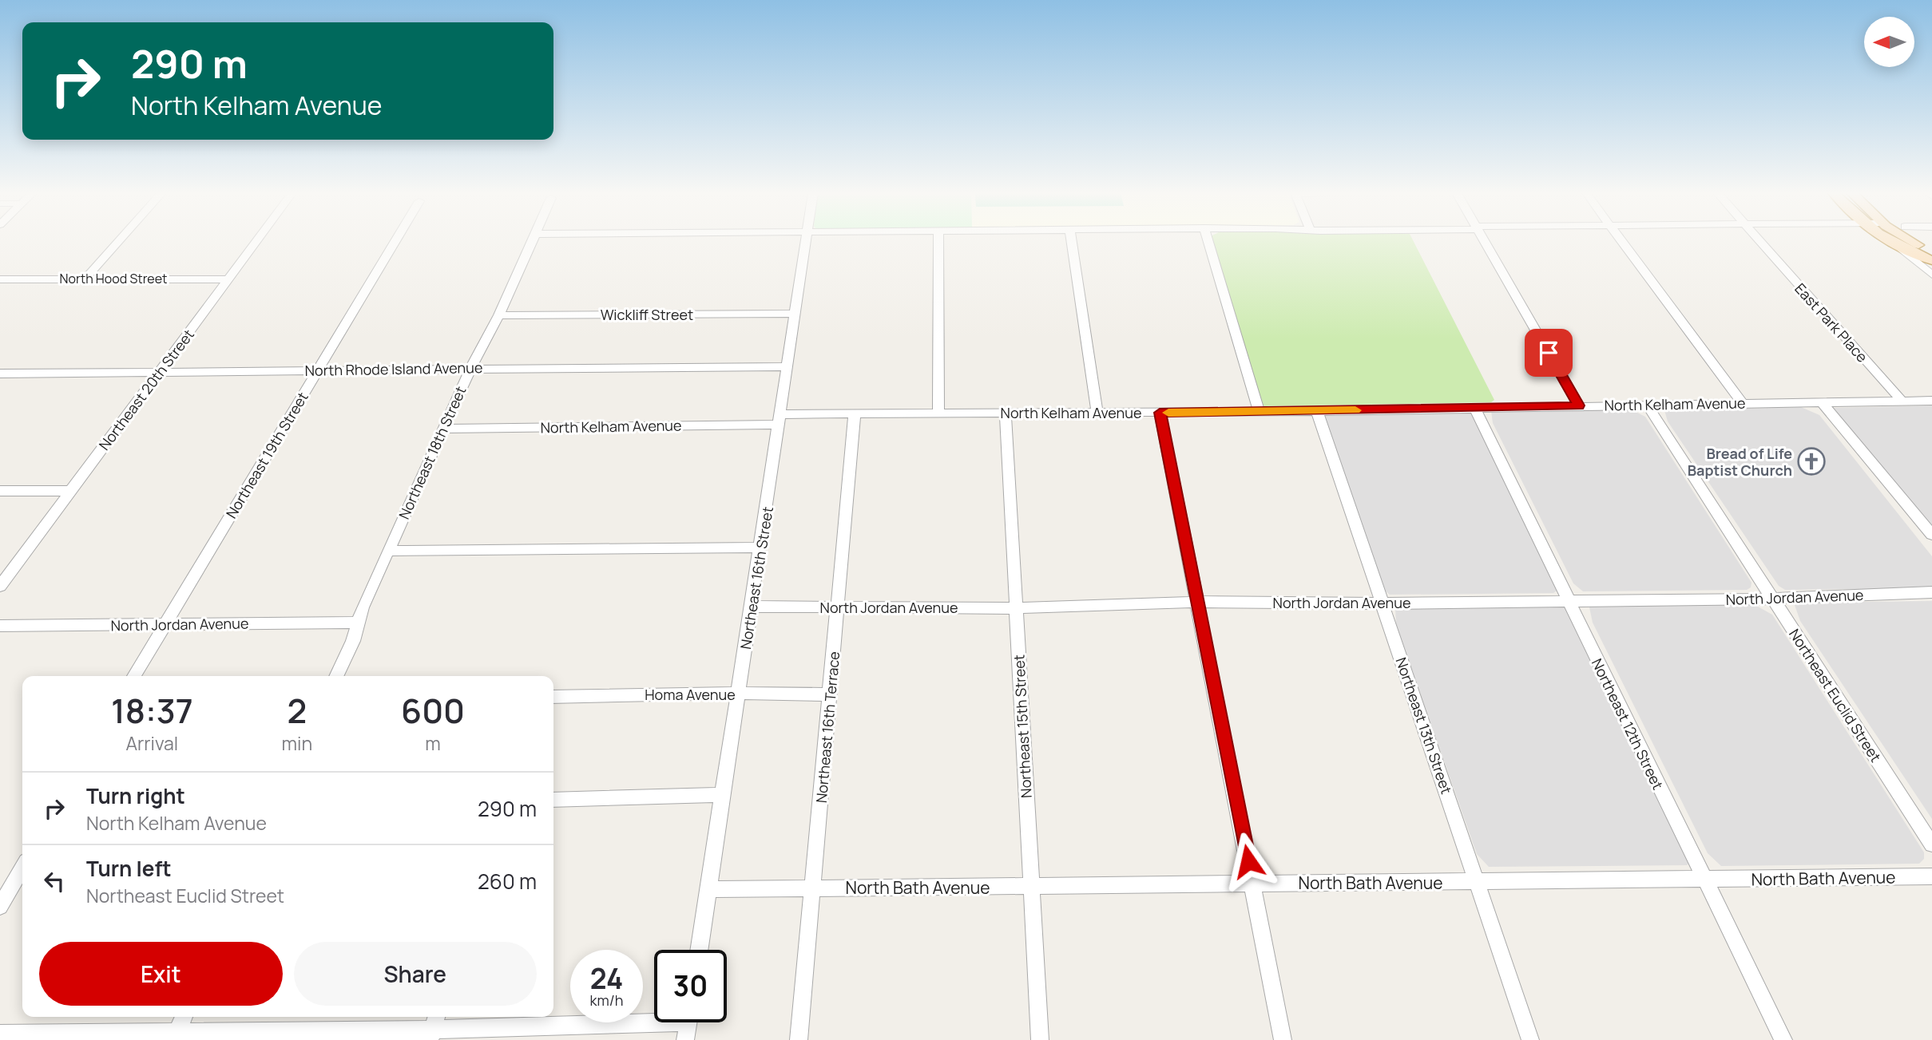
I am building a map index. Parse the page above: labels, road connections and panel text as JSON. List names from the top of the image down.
{
  "streets": {
    "street": [
      "North Hood Street",
      "Wickliff Street",
      "East Park Place",
      "North Rhode Island Avenue",
      "Northeast 20th Street",
      "North Kelham Avenue",
      "Northeast 18th Street",
      "Northeast 19th Street",
      "Northeast 16th Street",
      "North Jordan Avenue",
      "Homa Avenue",
      "Northeast Euclid Street",
      "Northeast 12th Street",
      "Northeast 13th Street",
      "Northeast 15th Street",
      "Northeast 16th Terrace",
      "North Bath Avenue"
    ]
  },
  "crossings": [
    ["North Hood Street", "Northeast 20th Street"],
    ["Wickliff Street", "Northeast 18th Street"],
    ["Wickliff Street", "Northeast 16th Street"],
    ["East Park Place", "North Kelham Avenue"],
    ["North Rhode Island Avenue", "Northeast 20th Street"],
    ["North Rhode Island Avenue", "Northeast 18th Street"],
    ["North Rhode Island Avenue", "Northeast 19th Street"],
    ["North Rhode Island Avenue", "Northeast 16th Street"],
    ["North Kelham Avenue", "Northeast 18th Street"],
    ["North Kelham Avenue", "Northeast 16th Street"],
    ["North Kelham Avenue", "Northeast Euclid Street"],
    ["North Kelham Avenue", "Northeast 12th Street"],
    ["North Kelham Avenue", "Northeast 13th Street"],
    ["North Kelham Avenue", "Northeast 15th Street"],
    ["North Kelham Avenue", "Northeast 16th Terrace"],
    ["Northeast 18th Street", "North Jordan Avenue"],
    ["Northeast 19th Street", "North Jordan Avenue"],
    ["Northeast 16th Street", "North Jordan Avenue"],
    ["Northeast 16th Street", "Homa Avenue"],
    ["Northeast 16th Street", "North Bath Avenue"],
    ["North Jordan Avenue", "Northeast Euclid Street"],
    ["North Jordan Avenue", "Northeast 12th Street"],
    ["North Jordan Avenue", "Northeast 13th Street"],
    ["North Jordan Avenue", "Northeast 15th Street"],
    ["North Jordan Avenue", "Northeast 16th Terrace"],
    ["Homa Avenue", "Northeast 16th Terrace"],
    ["Northeast 12th Street", "North Bath Avenue"],
    ["Northeast 13th Street", "North Bath Avenue"],
    ["Northeast 15th Street", "North Bath Avenue"],
    ["Northeast 16th Terrace", "North Bath Avenue"]
  ],
  "places": {
    "church": ["Bread of Life Baptist Church"]
  },
  "north": "left",
  "page": {
    "turn": ["290 m", "North Kelham Avenue"],
    "eta": [
      "18:37",
      "Arrival",
      "2",
      "min",
      "600",
      "m"
    ],
    "list": [
      {
        "name": "Turn right",
        "note": "North Kelham Avenue",
        "value": "290 m"
      },
      {
        "name": "Turn left",
        "note": "Northeast Euclid Street",
        "value": "260 m"
      }
    ],
    "buttons": ["Exit", "Share"],
    "speed": "24 km/h",
    "limit": "30"
  }
}
